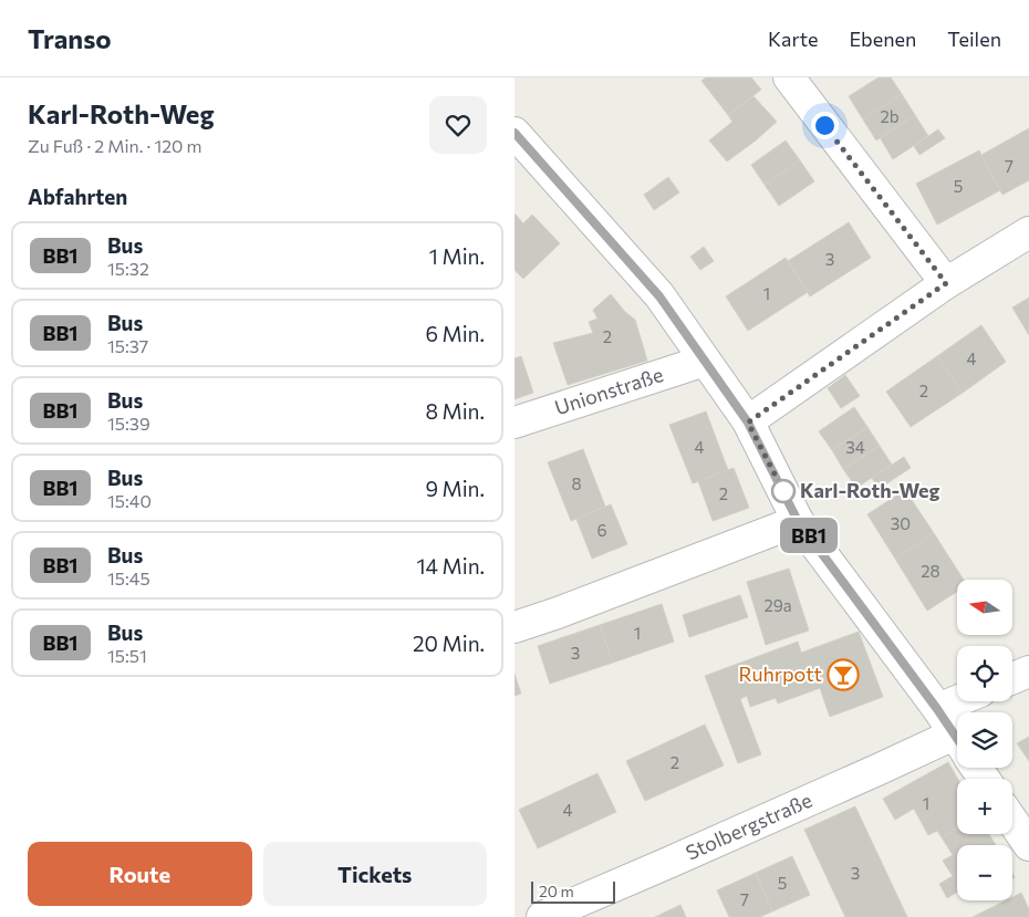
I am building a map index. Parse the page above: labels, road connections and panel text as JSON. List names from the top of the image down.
{
  "streets": {
    "street": ["Unionstraße", "Stolbergstraße"]
  },
  "places": {
    "other": ["Karl-Roth-Weg"],
    "bar": ["Ruhrpott"]
  },
  "lines": ["bus line BB1"],
  "house_numbers": [
    "2b",
    "7",
    "5",
    "3",
    "1",
    "2",
    "4",
    "2",
    "4",
    "34",
    "8",
    "2",
    "30",
    "6",
    "28",
    "29a",
    "1",
    "3",
    "2",
    "1",
    "4",
    "3",
    "5",
    "7"
  ],
  "scale_bar": "20 m",
  "north": "left",
  "page": {
    "header": "Transo",
    "nav": ["Karte", "Ebenen", "Teilen"],
    "heading": [
      ["Karl-Roth-Weg", "Zu Fuß · 2 Min. · 120 m"],
      "Abfahrten"
    ],
    "on_map": "BB1",
    "list": [
      {
        "mark": "BB1",
        "name": "Bus",
        "note": "15:32",
        "value": "1 Min."
      },
      {
        "mark": "BB1",
        "name": "Bus",
        "note": "15:37",
        "value": "6 Min."
      },
      {
        "mark": "BB1",
        "name": "Bus",
        "note": "15:39",
        "value": "8 Min."
      },
      {
        "mark": "BB1",
        "name": "Bus",
        "note": "15:40",
        "value": "9 Min."
      },
      {
        "mark": "BB1",
        "name": "Bus",
        "note": "15:45",
        "value": "14 Min."
      },
      {
        "mark": "BB1",
        "name": "Bus",
        "note": "15:51",
        "value": "20 Min."
      }
    ],
    "map_buttons": ["+", "−"],
    "buttons": ["Route", "Tickets"],
    "scale": "20 m"
  }
}
